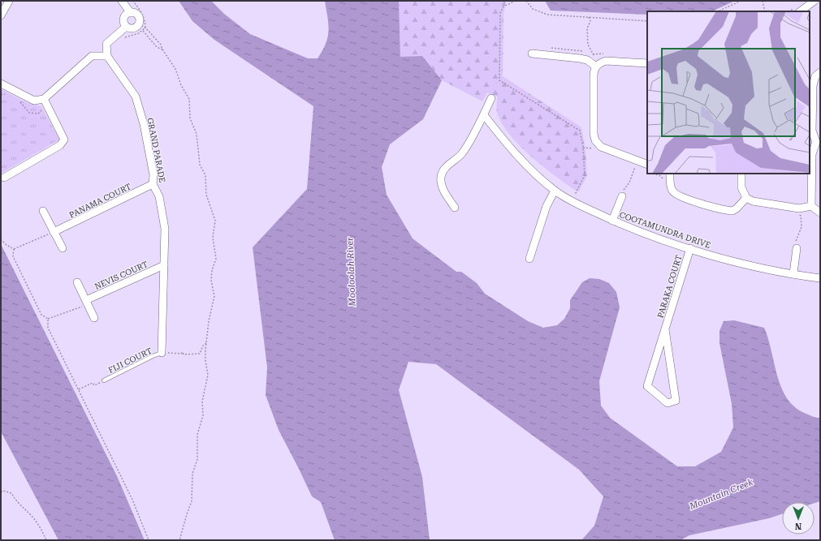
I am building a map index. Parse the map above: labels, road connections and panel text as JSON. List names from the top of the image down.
{
  "streets": {
    "street": [
      "GRAND PARADE",
      "PANAMA COURT",
      "COOTAMUNDRA DRIVE",
      "NEVIS COURT",
      "PARAKA COURT"
    ],
    "lane": ["FIJI COURT"]
  },
  "crossings": [
    ["GRAND PARADE", "PANAMA COURT"],
    ["GRAND PARADE", "NEVIS COURT"],
    ["GRAND PARADE", "FIJI COURT"],
    ["COOTAMUNDRA DRIVE", "PARAKA COURT"]
  ],
  "water": ["Mooloolah River", "Mountain Creek"],
  "north": "bottom"
}
